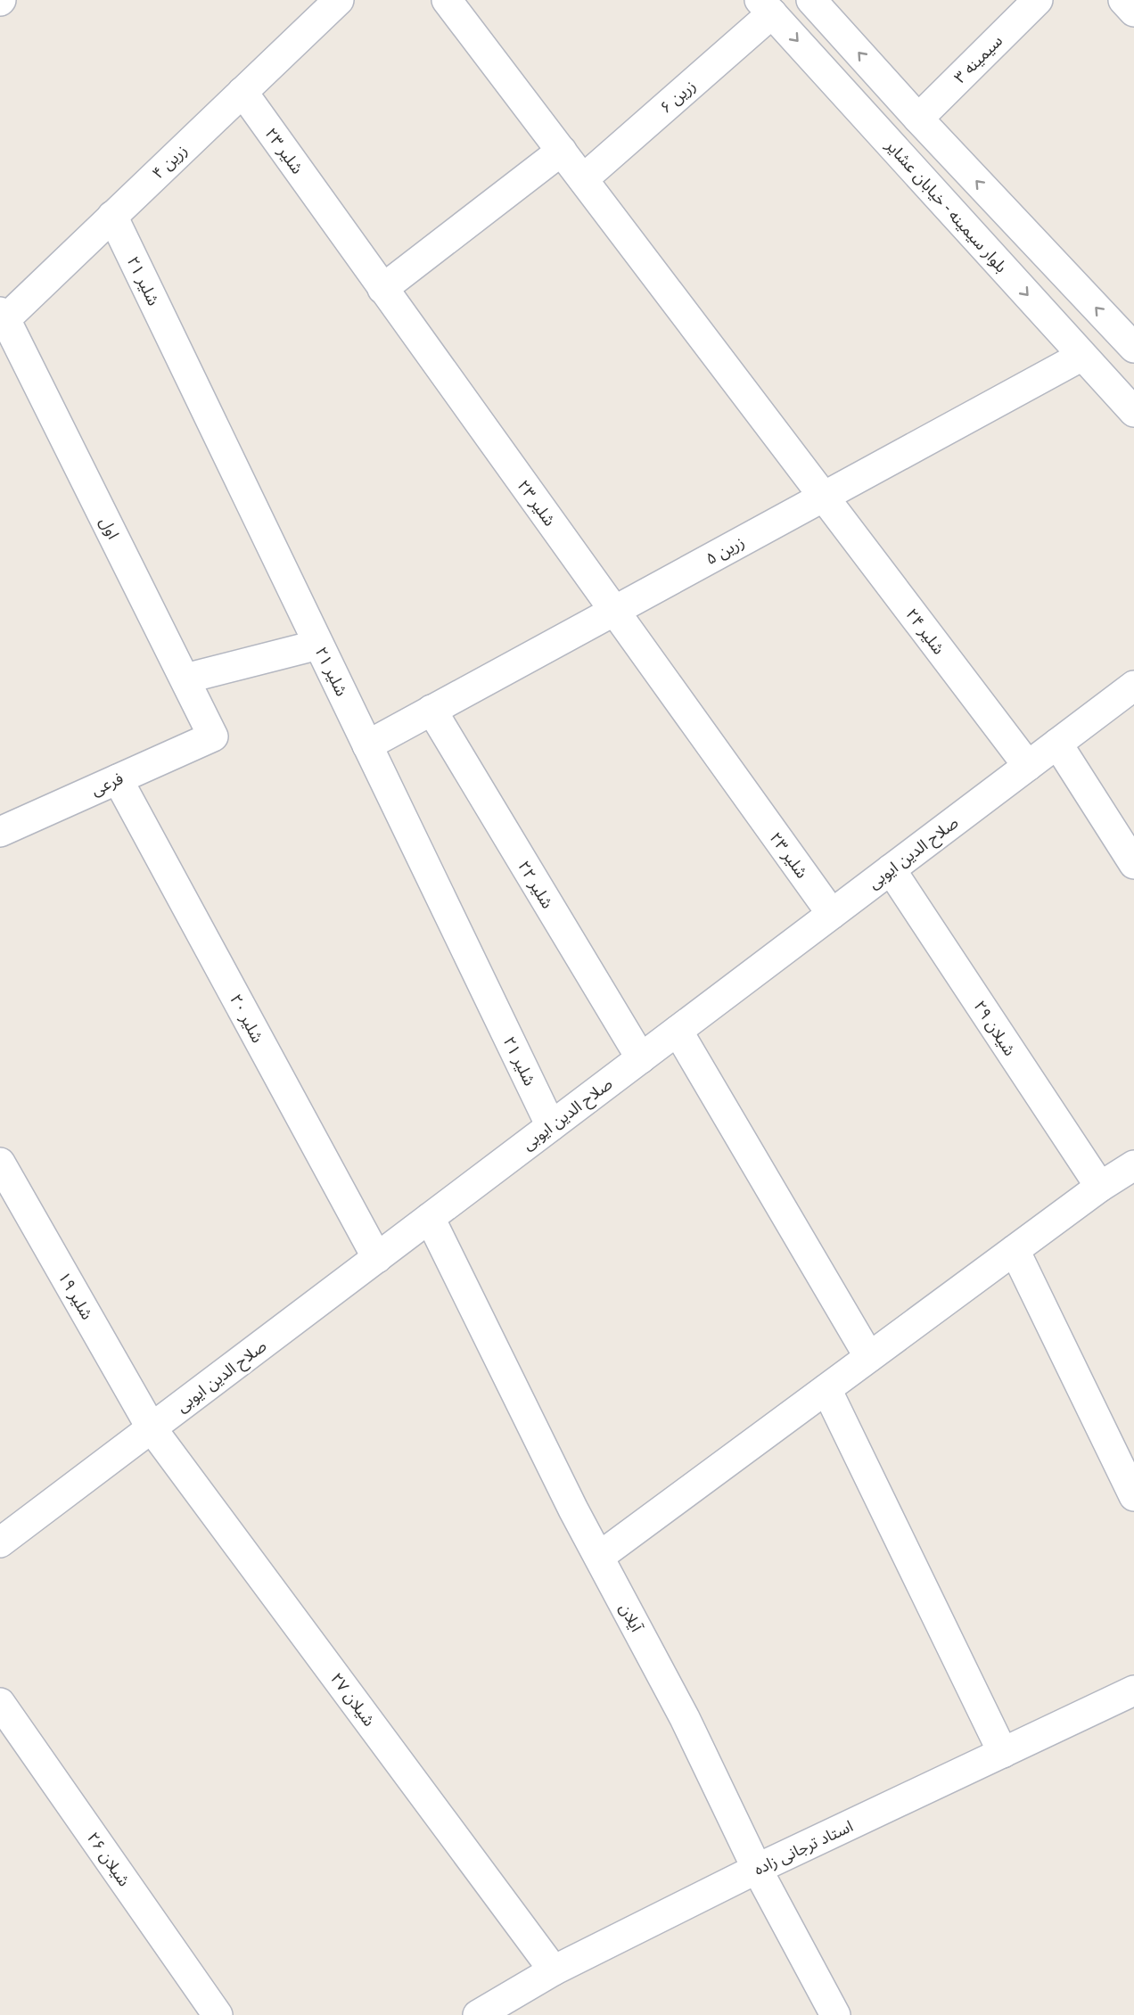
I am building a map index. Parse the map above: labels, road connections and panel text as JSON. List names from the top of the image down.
{
  "streets": {
    "street": [
      "سیمینه ۳",
      "زرین ۶",
      "شلیر ۲۳",
      "زرین ۴",
      "بلوار سیمینه - خیابان عشایر",
      "شلیر ۲۱",
      "اول",
      "زرین ۵",
      "شلیر ۲۴",
      "فرعی",
      "صلاح الدین ایوبی",
      "شلیر ۲۲",
      "شلیر ۲۰",
      "شیلان ۲۹",
      "شلیر ۱۹",
      "آیلان",
      "شیلان ۲۷",
      "استاد ترجانی زاده",
      "شیلان ۲۶"
    ]
  },
  "crossings": [
    ["زرین ۶", "بلوار سیمینه - خیابان عشایر"],
    ["زرین ۶", "شلیر ۲۴"],
    ["شلیر ۲۳", "زرین ۴"],
    ["شلیر ۲۳", "زرین ۵"],
    ["شلیر ۲۳", "صلاح الدین ایوبی"],
    ["زرین ۴", "شلیر ۲۱"],
    ["زرین ۴", "اول"],
    ["بلوار سیمینه - خیابان عشایر", "زرین ۵"],
    ["شلیر ۲۱", "زرین ۵"],
    ["شلیر ۲۱", "صلاح الدین ایوبی"],
    ["اول", "فرعی"],
    ["زرین ۵", "شلیر ۲۴"],
    ["زرین ۵", "شلیر ۲۲"],
    ["شلیر ۲۴", "صلاح الدین ایوبی"],
    ["فرعی", "شلیر ۲۰"],
    ["صلاح الدین ایوبی", "شلیر ۲۲"],
    ["صلاح الدین ایوبی", "شلیر ۲۰"],
    ["صلاح الدین ایوبی", "شیلان ۲۹"],
    ["صلاح الدین ایوبی", "شلیر ۱۹"],
    ["صلاح الدین ایوبی", "آیلان"],
    ["صلاح الدین ایوبی", "شیلان ۲۷"],
    ["شلیر ۱۹", "شیلان ۲۷"],
    ["آیلان", "استاد ترجانی زاده"],
    ["شیلان ۲۷", "استاد ترجانی زاده"]
  ]
}
